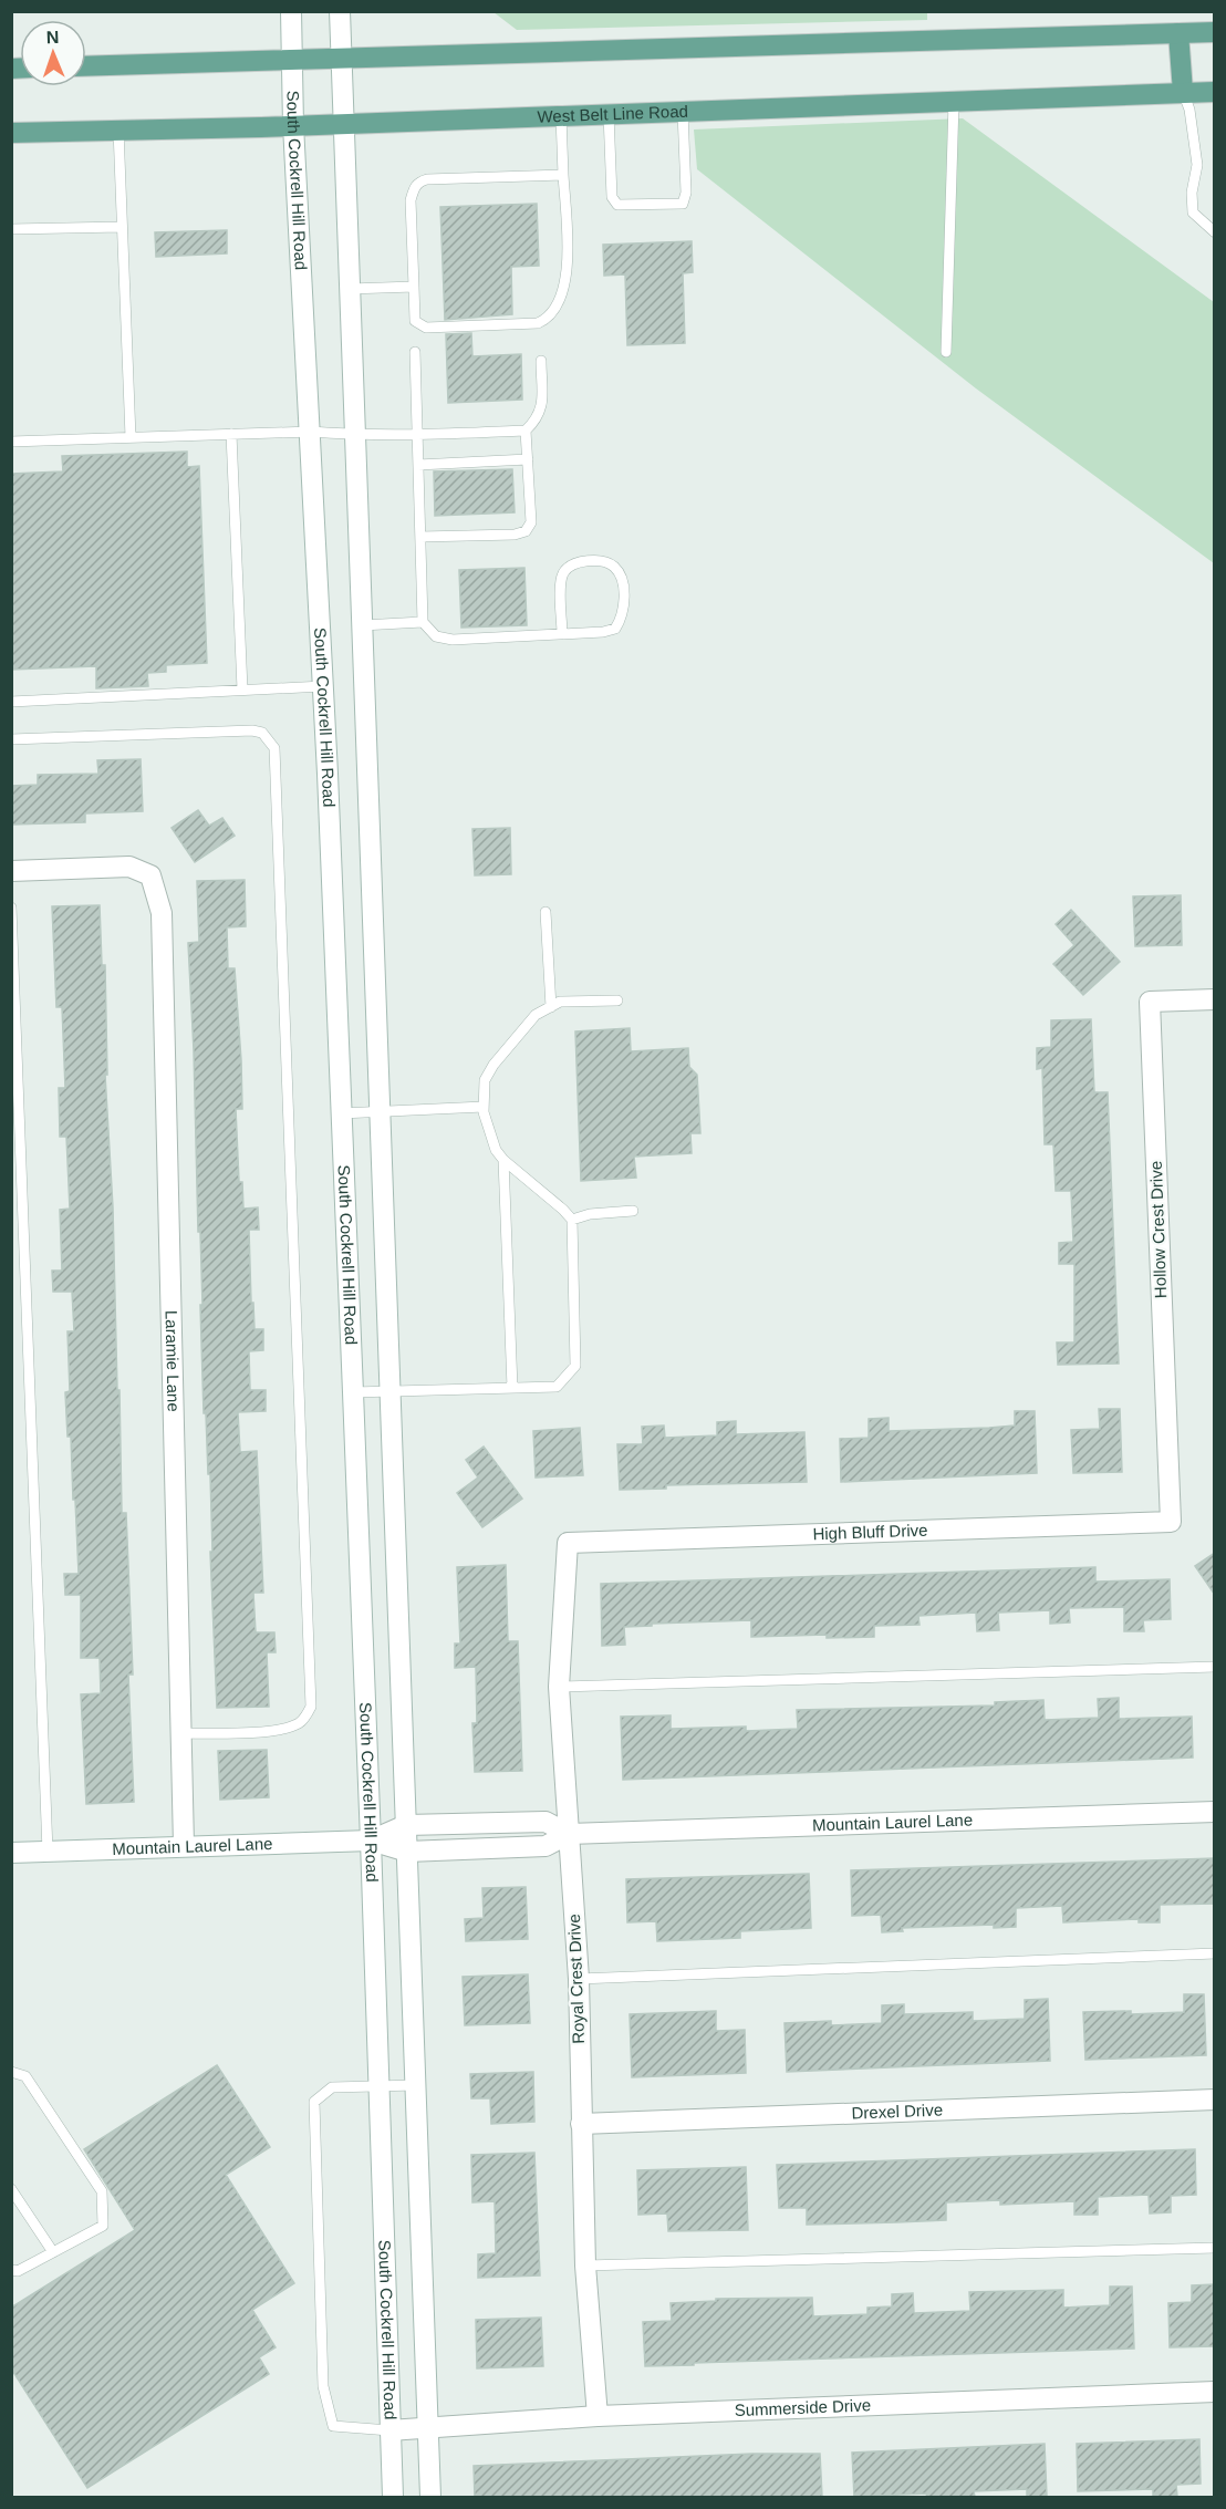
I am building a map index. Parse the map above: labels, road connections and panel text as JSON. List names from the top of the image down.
{
  "streets": {
    "main road": ["West Belt Line Road"],
    "street": [
      "South Cockrell Hill Road",
      "Hollow Crest Drive",
      "Laramie Lane",
      "High Bluff Drive",
      "Mountain Laurel Lane",
      "Royal Crest Drive",
      "Drexel Drive",
      "Summerside Drive"
    ]
  },
  "crossings": [
    ["West Belt Line Road", "South Cockrell Hill Road"],
    ["South Cockrell Hill Road", "Mountain Laurel Lane"],
    ["South Cockrell Hill Road", "Summerside Drive"],
    ["Hollow Crest Drive", "High Bluff Drive"],
    ["Laramie Lane", "Mountain Laurel Lane"],
    ["High Bluff Drive", "Royal Crest Drive"],
    ["Mountain Laurel Lane", "Royal Crest Drive"],
    ["Royal Crest Drive", "Drexel Drive"],
    ["Royal Crest Drive", "Summerside Drive"]
  ],
  "north": "top"
}
